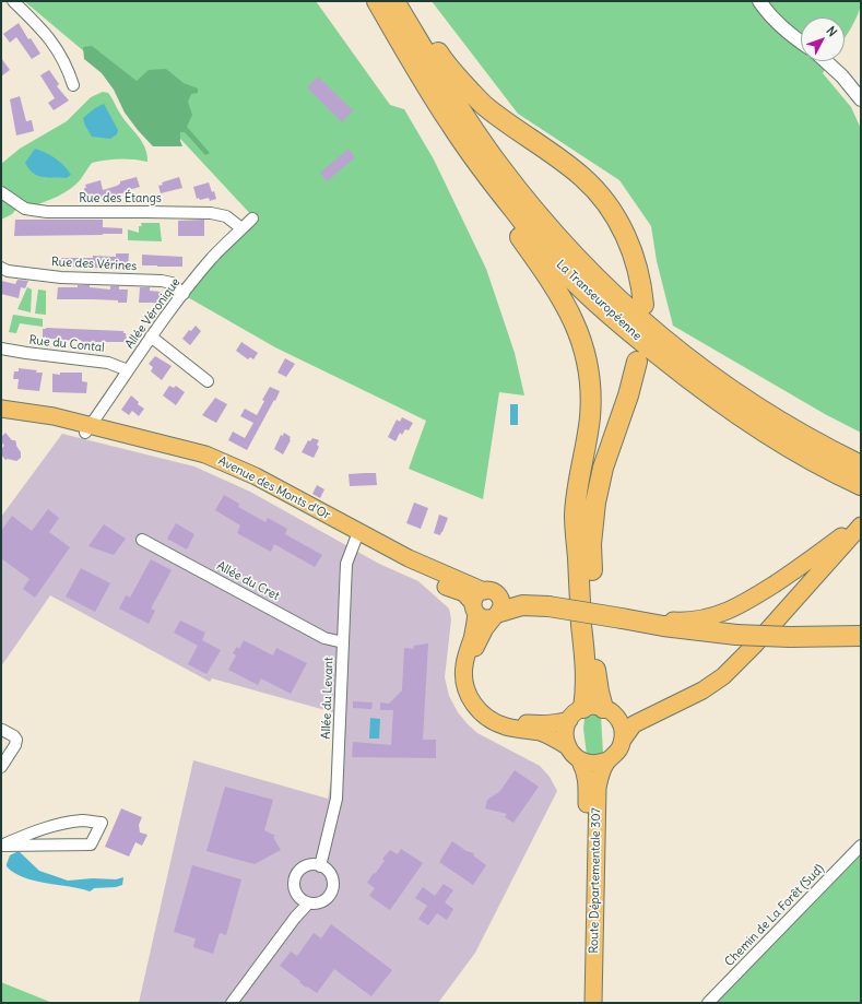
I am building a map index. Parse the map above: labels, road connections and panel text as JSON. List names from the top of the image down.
{
  "streets": {
    "highway": ["La Transeuropéenne"],
    "main road": ["Avenue des Monts d'Or", "Route Départementale 307"],
    "street": [
      "Rue des Étangs",
      "Rue des Vérines",
      "Allée Véronique",
      "Rue du Contal",
      "Allée du Cret",
      "Allée du Levant",
      "Chemin de La Forêt (Sud)"
    ]
  },
  "crossings": [
    ["Rue des Étangs", "Allée Véronique"],
    ["Rue des Vérines", "Allée Véronique"],
    ["Allée Véronique", "Rue du Contal"],
    ["Allée Véronique", "Avenue des Monts d'Or"],
    ["Avenue des Monts d'Or", "Allée du Levant"],
    ["Allée du Cret", "Allée du Levant"]
  ],
  "north": "top right"
}
